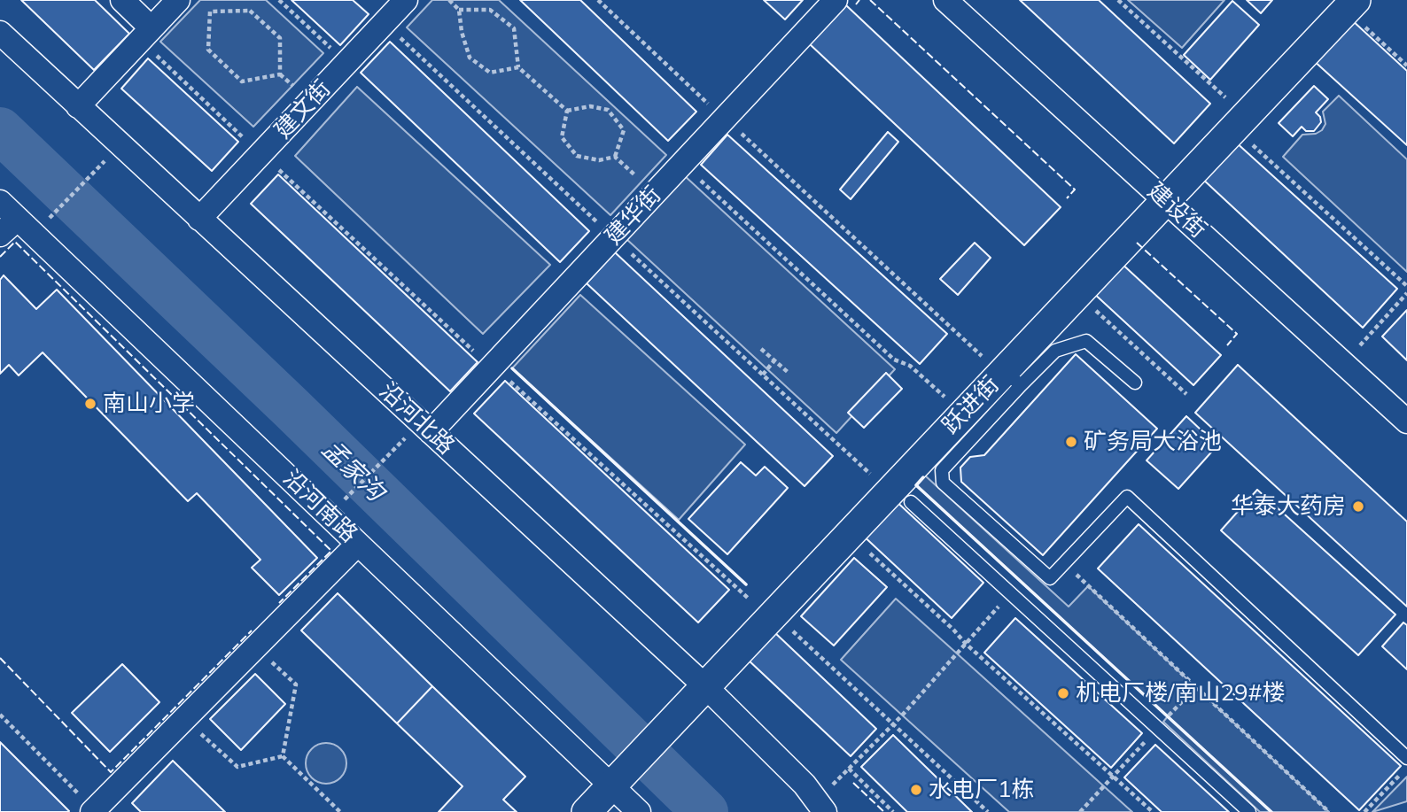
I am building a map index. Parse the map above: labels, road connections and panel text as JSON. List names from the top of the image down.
{
  "streets": {
    "street": [
      "建文街",
      "建设街",
      "建华街",
      "跃进街",
      "沿河北路",
      "沿河南路"
    ]
  },
  "crossings": [
    ["建文街", "沿河北路"],
    ["建设街", "跃进街"],
    ["建华街", "沿河北路"],
    ["跃进街", "沿河北路"],
    ["跃进街", "沿河南路"]
  ],
  "water": ["孟家沟"],
  "places": [
    "南山小学",
    "矿务局大浴池",
    "华泰大药房",
    "机电厂楼/南山29#楼",
    "水电厂1栋"
  ]
}
